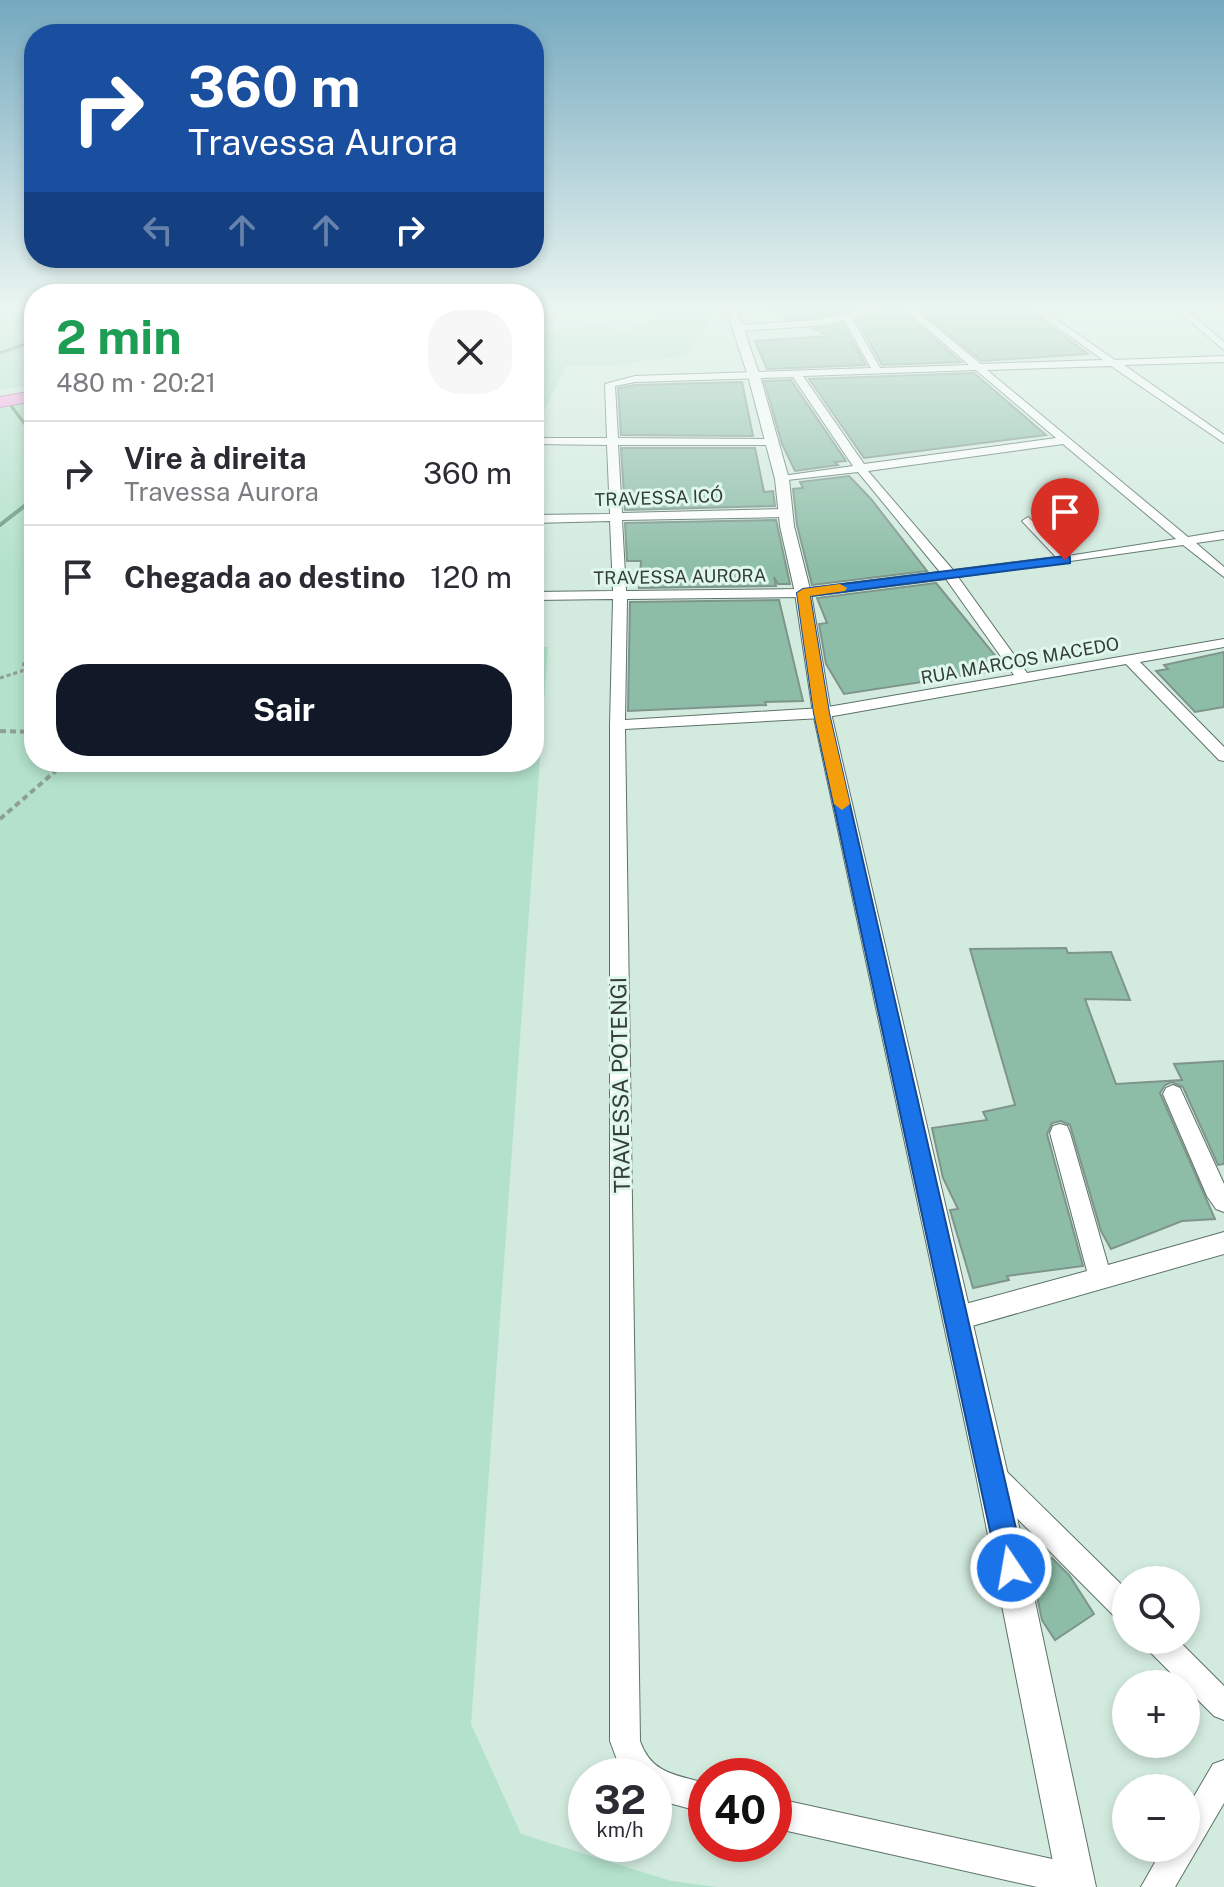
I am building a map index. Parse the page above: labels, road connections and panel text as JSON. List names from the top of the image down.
{
  "streets": {
    "street": [
      "TRAVESSA ICÓ",
      "TRAVESSA AURORA",
      "RUA MARCOS MACEDO",
      "TRAVESSA POTENGI"
    ]
  },
  "crossings": [
    ["TRAVESSA ICÓ", "TRAVESSA POTENGI"],
    ["TRAVESSA AURORA", "TRAVESSA POTENGI"],
    ["RUA MARCOS MACEDO", "TRAVESSA POTENGI"]
  ],
  "page": {
    "turn": ["360 m", "Travessa Aurora"],
    "heading": ["2 min", "480 m · 20:21"],
    "list": [
      {
        "name": "Vire à direita",
        "note": "Travessa Aurora",
        "value": "360 m"
      },
      {
        "name": "Chegada ao destino",
        "value": "120 m"
      }
    ],
    "buttons": "Sair",
    "map_buttons": ["+", "−"],
    "speed": "32 km/h",
    "limit": "40"
  }
}
